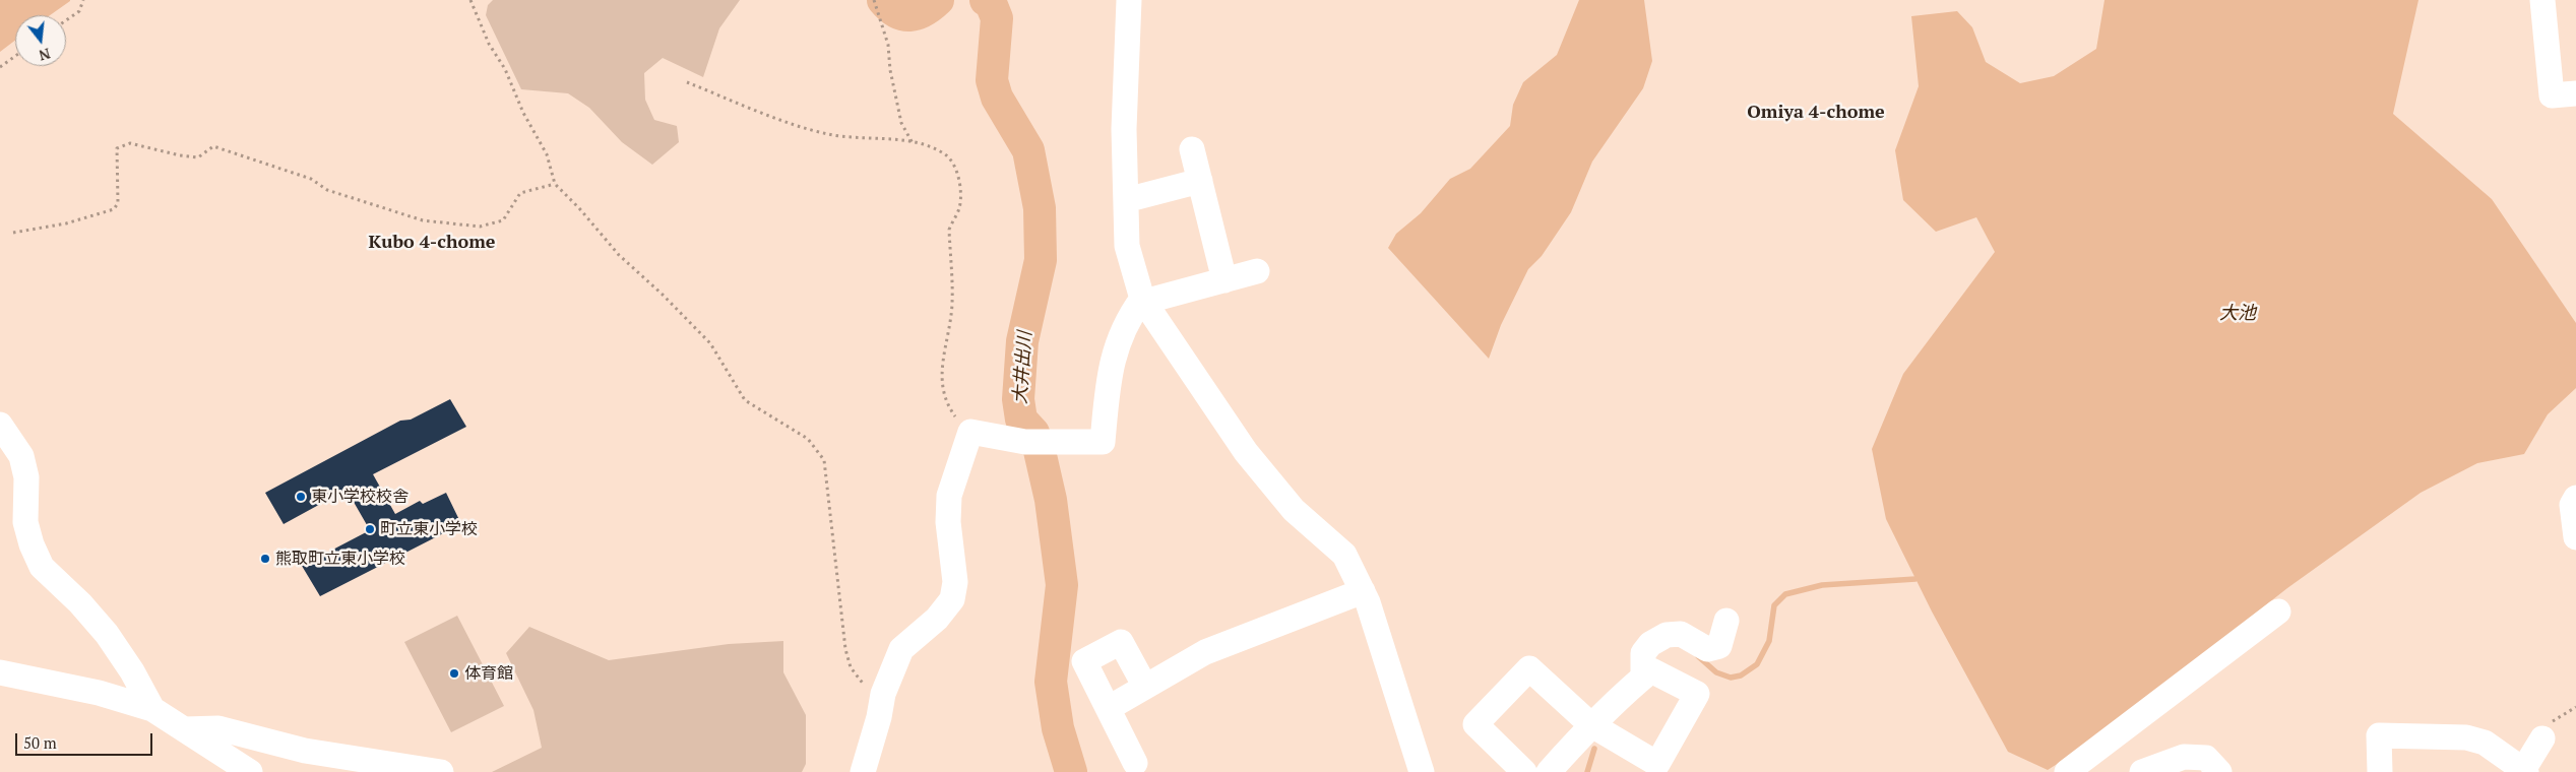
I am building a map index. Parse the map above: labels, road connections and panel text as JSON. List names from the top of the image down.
{
  "districts": ["Omiya 4-chome", "Kubo 4-chome"],
  "water": ["大池", "大井出川"],
  "places": [
    "東小学校校舎",
    "町立東小学校",
    "熊取町立東小学校",
    "体育館"
  ],
  "scale_bar": "50 m",
  "north": "bottom"
}
